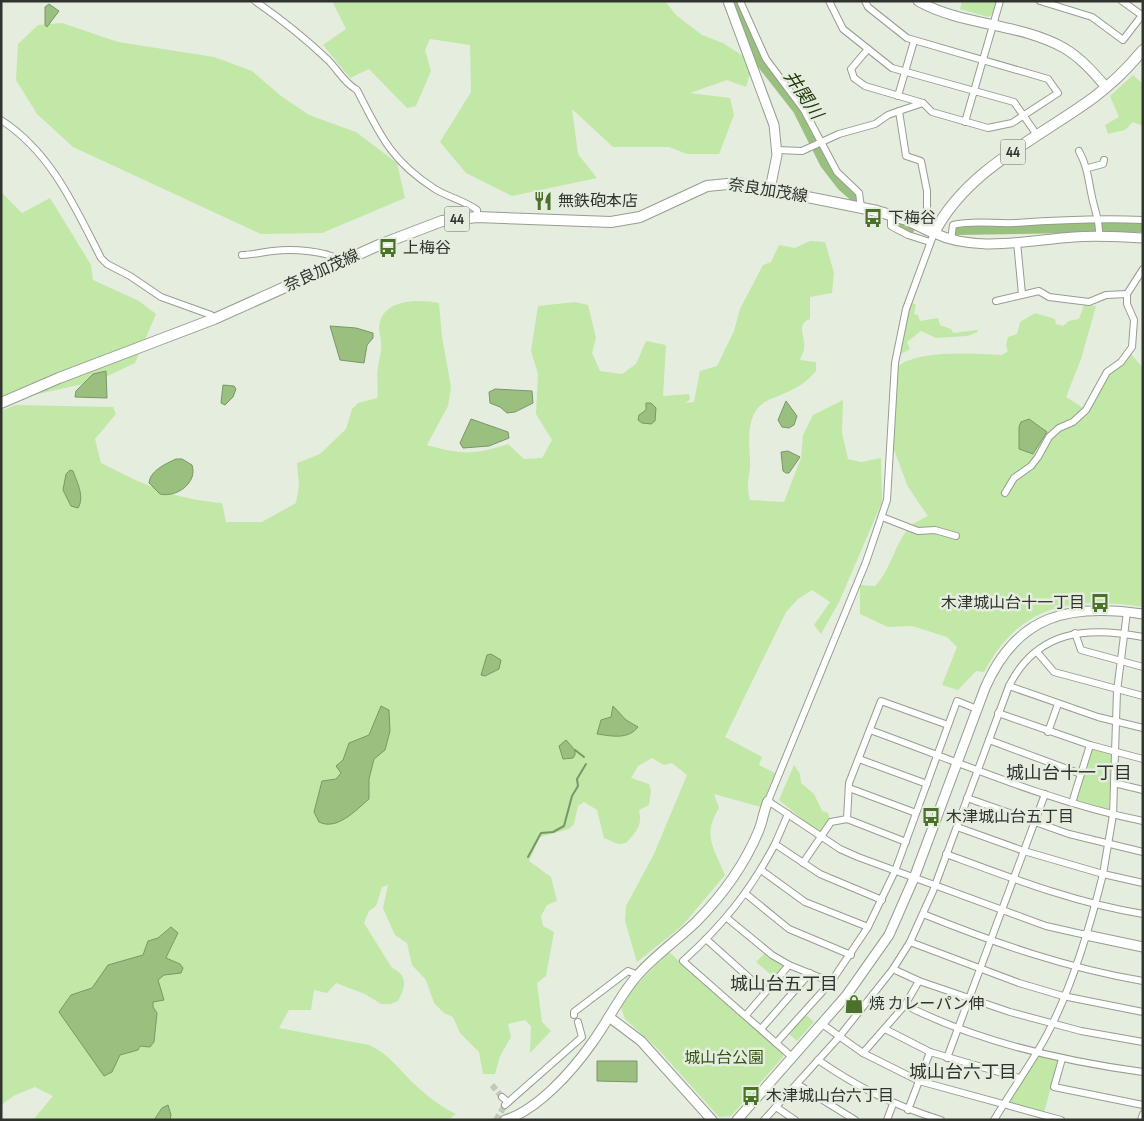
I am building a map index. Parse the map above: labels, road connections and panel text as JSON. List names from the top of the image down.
{
  "streets": {
    "main road": ["44", "奈良加茂線"]
  },
  "crossings": [
    ["44", "奈良加茂線"]
  ],
  "districts": ["城山台十一丁目", "城山台五丁目", "城山台六丁目"],
  "water": ["井関川"],
  "parks": ["城山台公園"],
  "places": {
    "restaurant": ["無鉄砲本店"],
    "bus stop": [
      "下梅谷",
      "上梅谷",
      "木津城山台十一丁目",
      "木津城山台五丁目",
      "木津城山台六丁目"
    ],
    "shop": ["焼 カレーパン伸"]
  }
}
